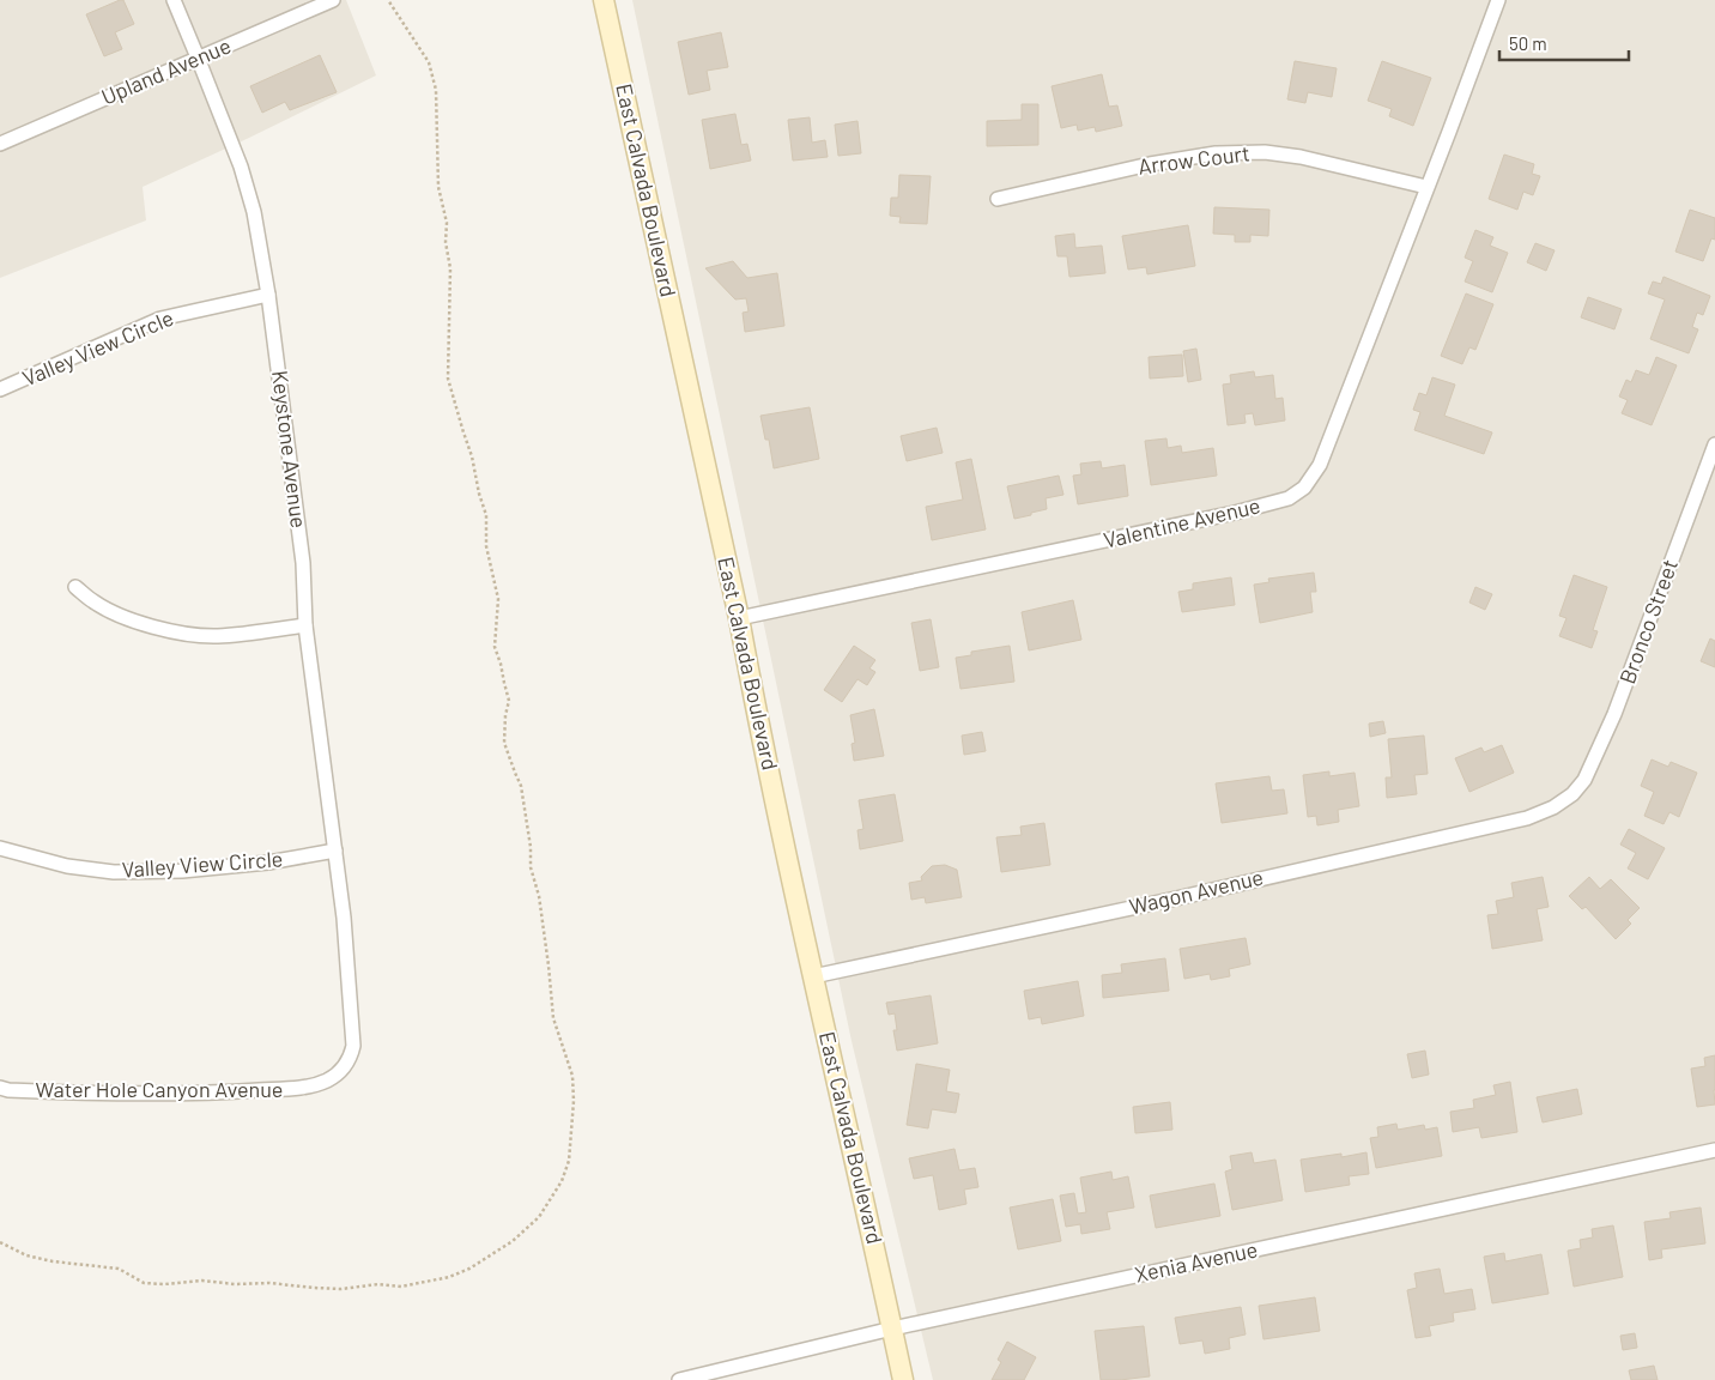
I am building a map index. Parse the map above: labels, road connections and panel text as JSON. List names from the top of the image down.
{
  "streets": {
    "main road": ["East Calvada Boulevard"],
    "street": [
      "Upland Avenue",
      "Arrow Court",
      "Valley View Circle",
      "Keystone Avenue",
      "Valentine Avenue",
      "Bronco Street",
      "Wagon Avenue",
      "Water Hole Canyon Avenue",
      "Xenia Avenue"
    ]
  },
  "crossings": [
    ["Upland Avenue", "Keystone Avenue"],
    ["Arrow Court", "Valentine Avenue"],
    ["East Calvada Boulevard", "Valentine Avenue"],
    ["East Calvada Boulevard", "Wagon Avenue"],
    ["East Calvada Boulevard", "Xenia Avenue"],
    ["Valley View Circle", "Keystone Avenue"],
    ["Valley View Circle", "Water Hole Canyon Avenue"],
    ["Keystone Avenue", "Water Hole Canyon Avenue"],
    ["Bronco Street", "Wagon Avenue"]
  ],
  "scale_bar": "50 m"
}
